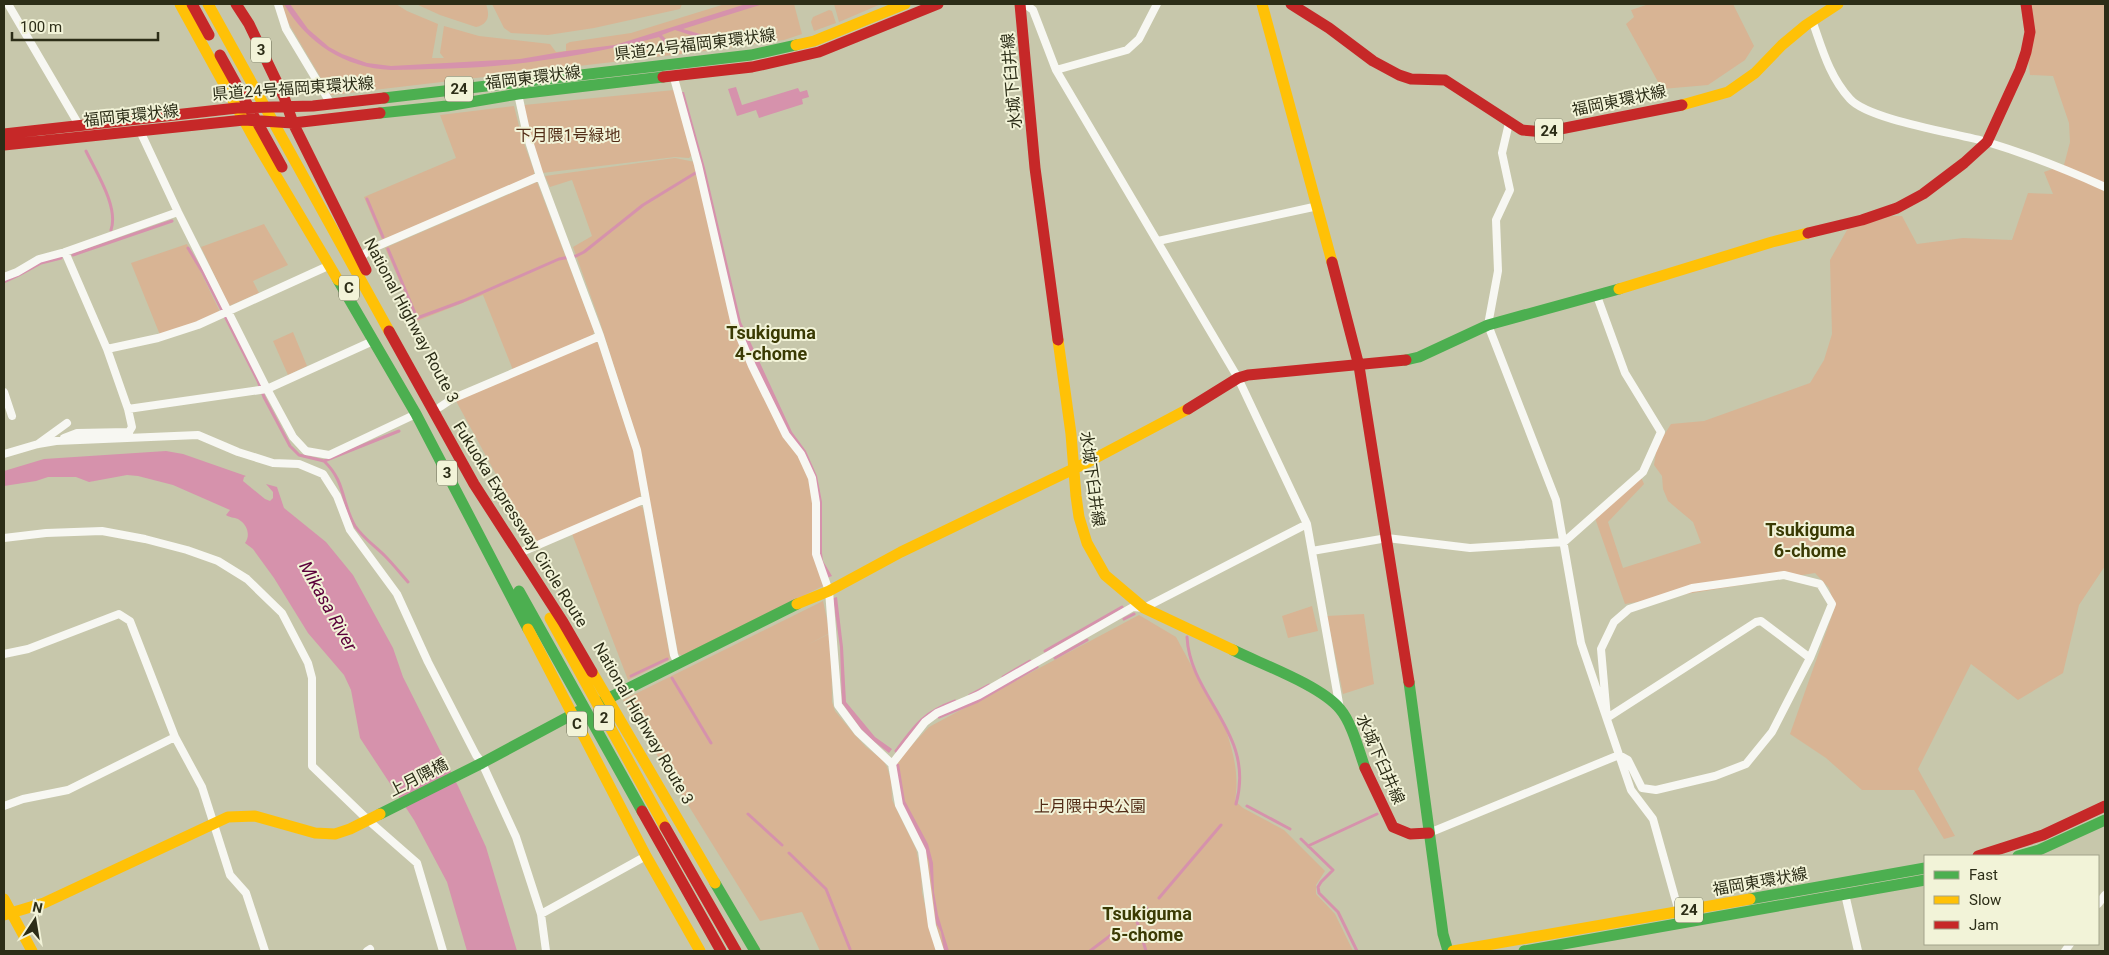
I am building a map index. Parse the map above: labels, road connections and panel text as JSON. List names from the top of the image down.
{
  "streets": {
    "main road": [
      "県道24号福岡東環状線",
      "3",
      "福岡東環状線",
      "水城下臼井線",
      "24",
      "C",
      "National Highway Route 3",
      "Fukuoka Expressway Circle Route",
      "2",
      "上月隅橋"
    ]
  },
  "crossings": [
    ["県道24号福岡東環状線", "3"],
    ["県道24号福岡東環状線", "National Highway Route 3"],
    ["3", "福岡東環状線"],
    ["3", "Fukuoka Expressway Circle Route"],
    ["3", "上月隅橋"],
    ["福岡東環状線", "24"],
    ["福岡東環状線", "National Highway Route 3"],
    ["水城下臼井線", "上月隅橋"],
    ["National Highway Route 3", "上月隅橋"],
    ["Fukuoka Expressway Circle Route", "2"]
  ],
  "districts": ["Tsukiguma 4-chome", "Tsukiguma 6-chome", "Tsukiguma 5-chome"],
  "water": ["Mikasa River"],
  "parks": ["下月隈1号緑地", "上月隈中央公園"],
  "legend": ["Fast", "Slow", "Jam"],
  "scale_bar": "100 m",
  "north": "top"
}
